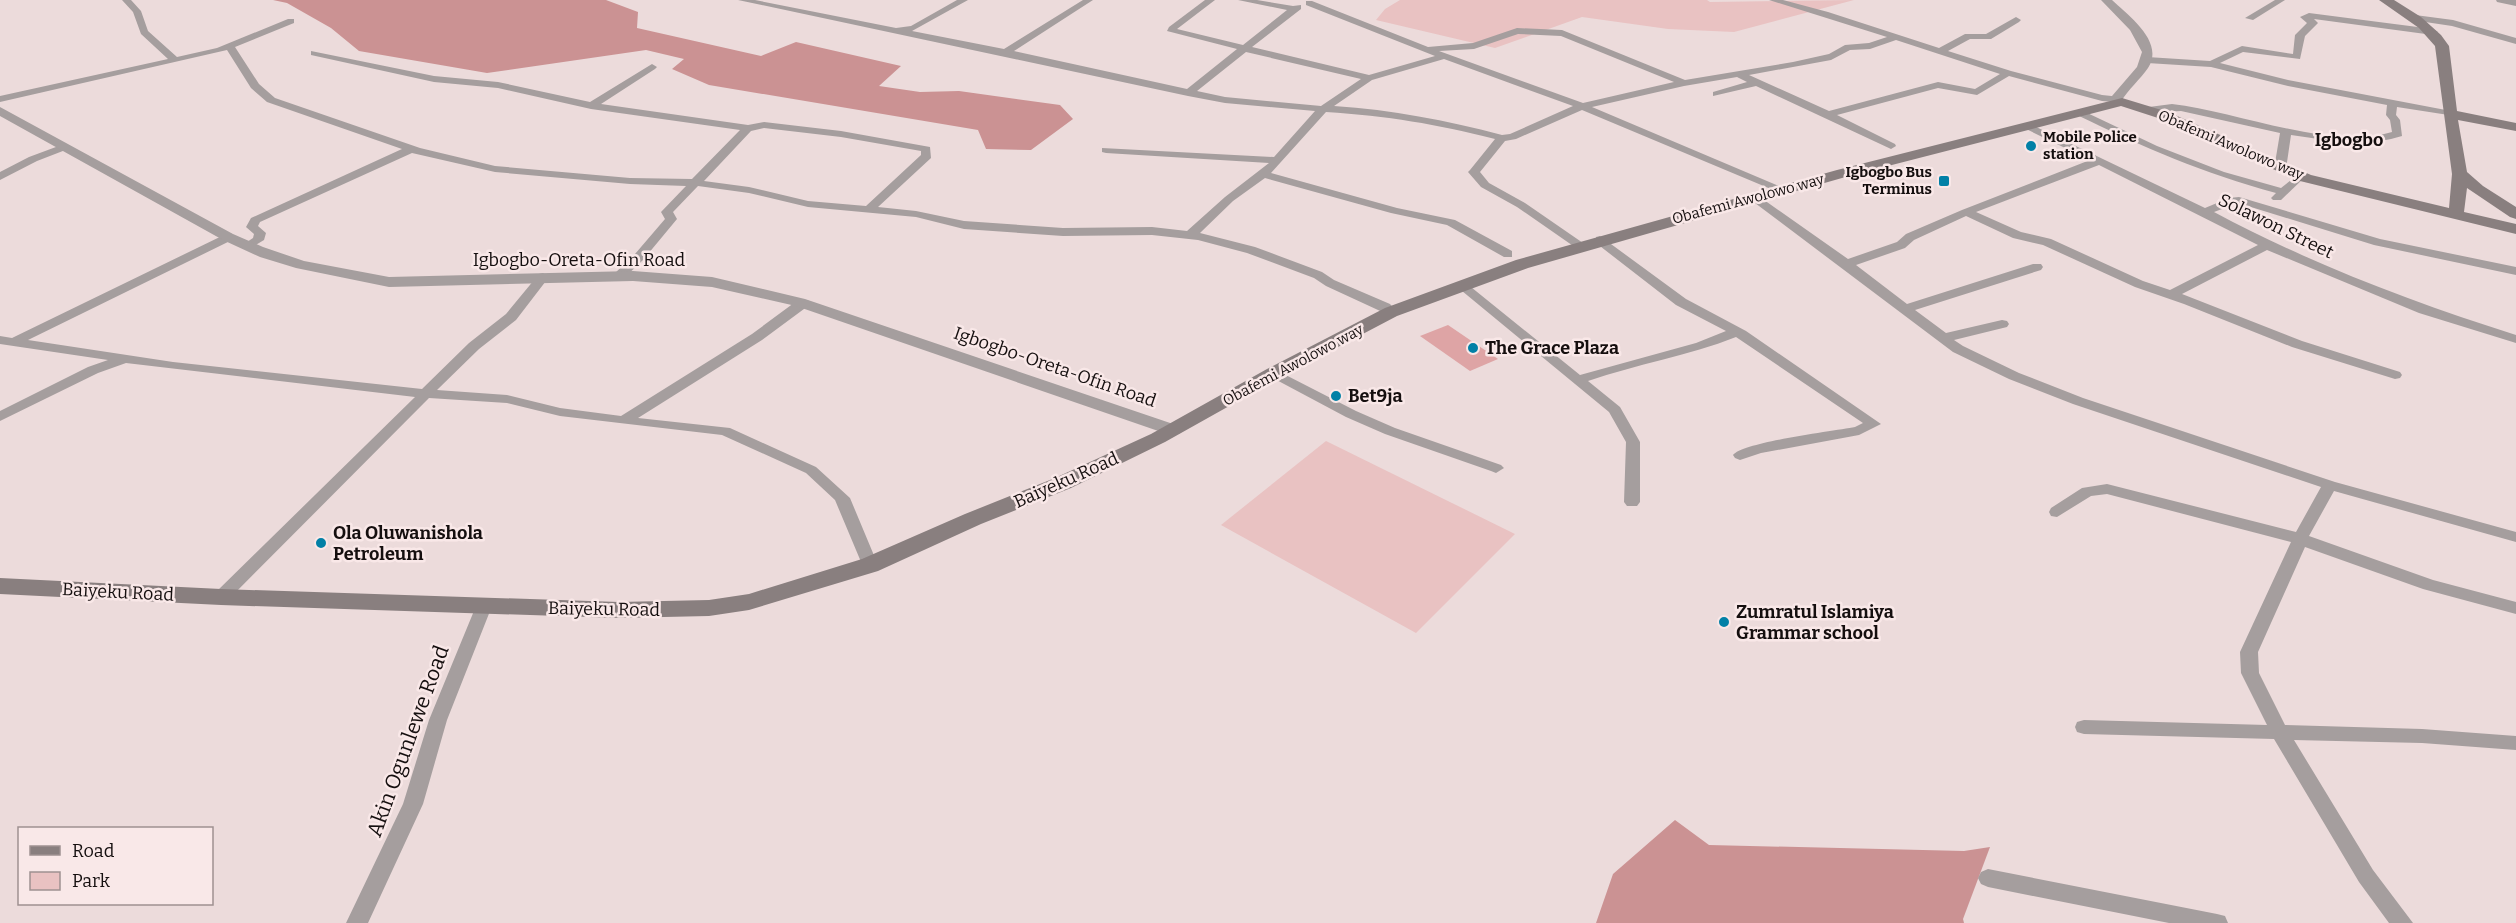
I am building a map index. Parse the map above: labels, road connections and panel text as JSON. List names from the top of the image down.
{
  "streets": {
    "main road": ["Obafemi Awolowo way", "Baiyeku Road"],
    "street": ["Solawon Street", "Igbogbo-Oreta-Ofin Road", "Akin Ogunlewe Road"]
  },
  "crossings": [
    ["Obafemi Awolowo way", "Solawon Street"],
    ["Obafemi Awolowo way", "Igbogbo-Oreta-Ofin Road"],
    ["Obafemi Awolowo way", "Baiyeku Road"],
    ["Igbogbo-Oreta-Ofin Road", "Baiyeku Road"],
    ["Baiyeku Road", "Akin Ogunlewe Road"]
  ],
  "districts": ["Igbogbo"],
  "places": {
    "other": [
      "Mobile Police station",
      "The Grace Plaza",
      "Bet9ja",
      "Ola Oluwanishola Petroleum",
      "Zumratul Islamiya Grammar school"
    ],
    "transit": ["Igbogbo Bus Terminus"]
  },
  "legend": ["Road", "Park"]
}
